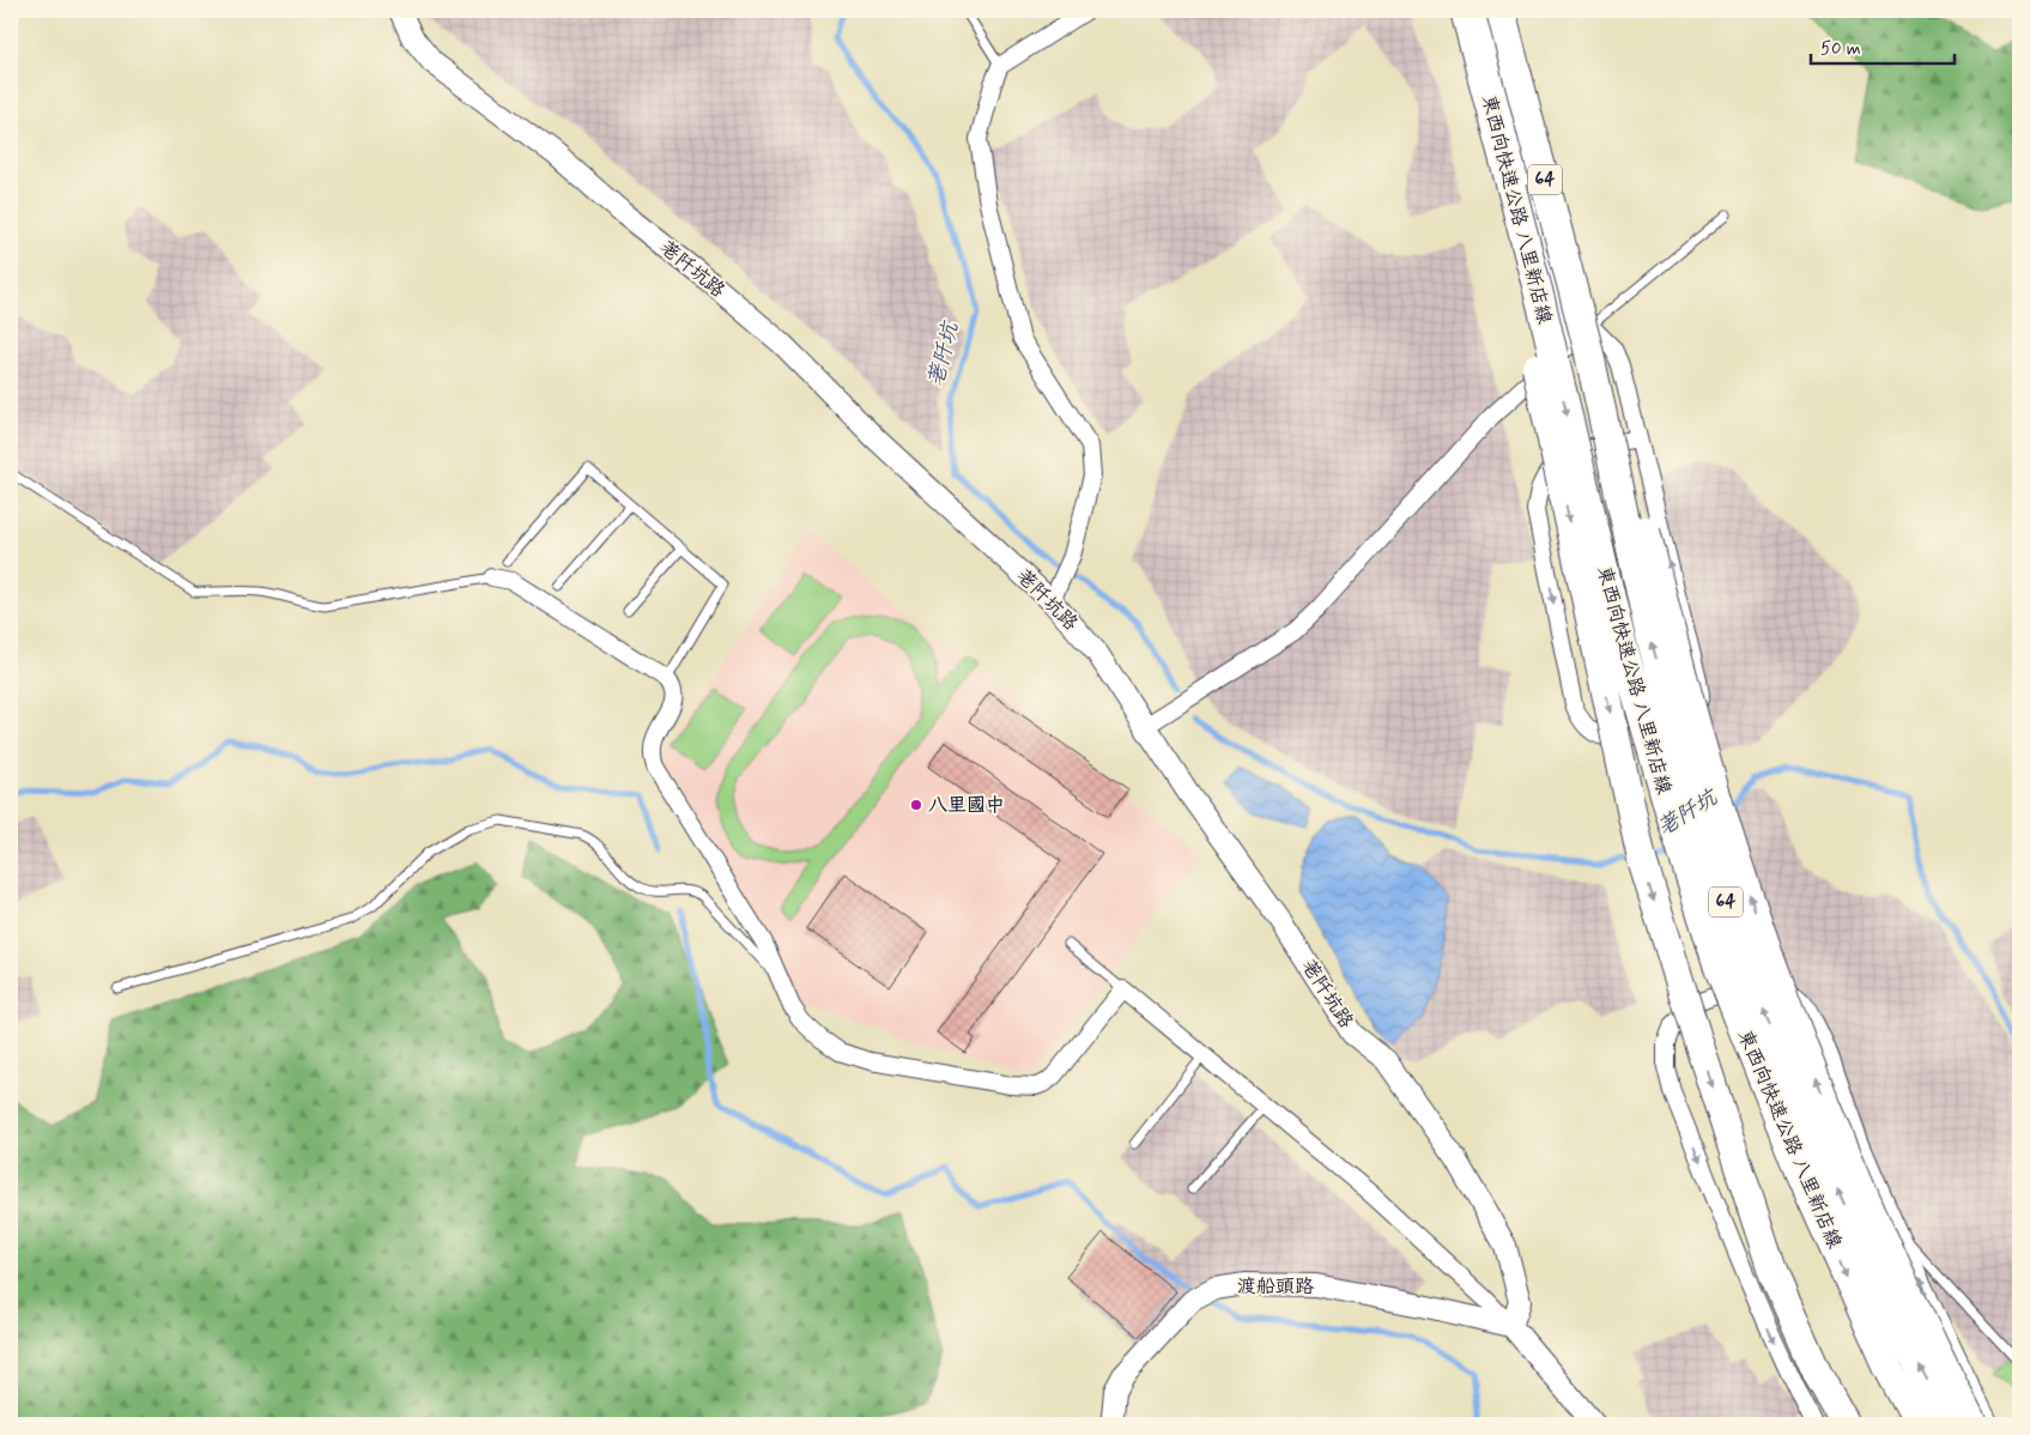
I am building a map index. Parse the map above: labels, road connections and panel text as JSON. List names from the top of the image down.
{
  "streets": {
    "highway": ["64", "東西向快速公路 八里新店線"],
    "street": ["荖阡坑路", "渡船頭路"]
  },
  "crossings": [
    ["荖阡坑路", "渡船頭路"]
  ],
  "water": ["荖阡坑"],
  "places": ["八里國中"],
  "scale_bar": "50 m"
}
